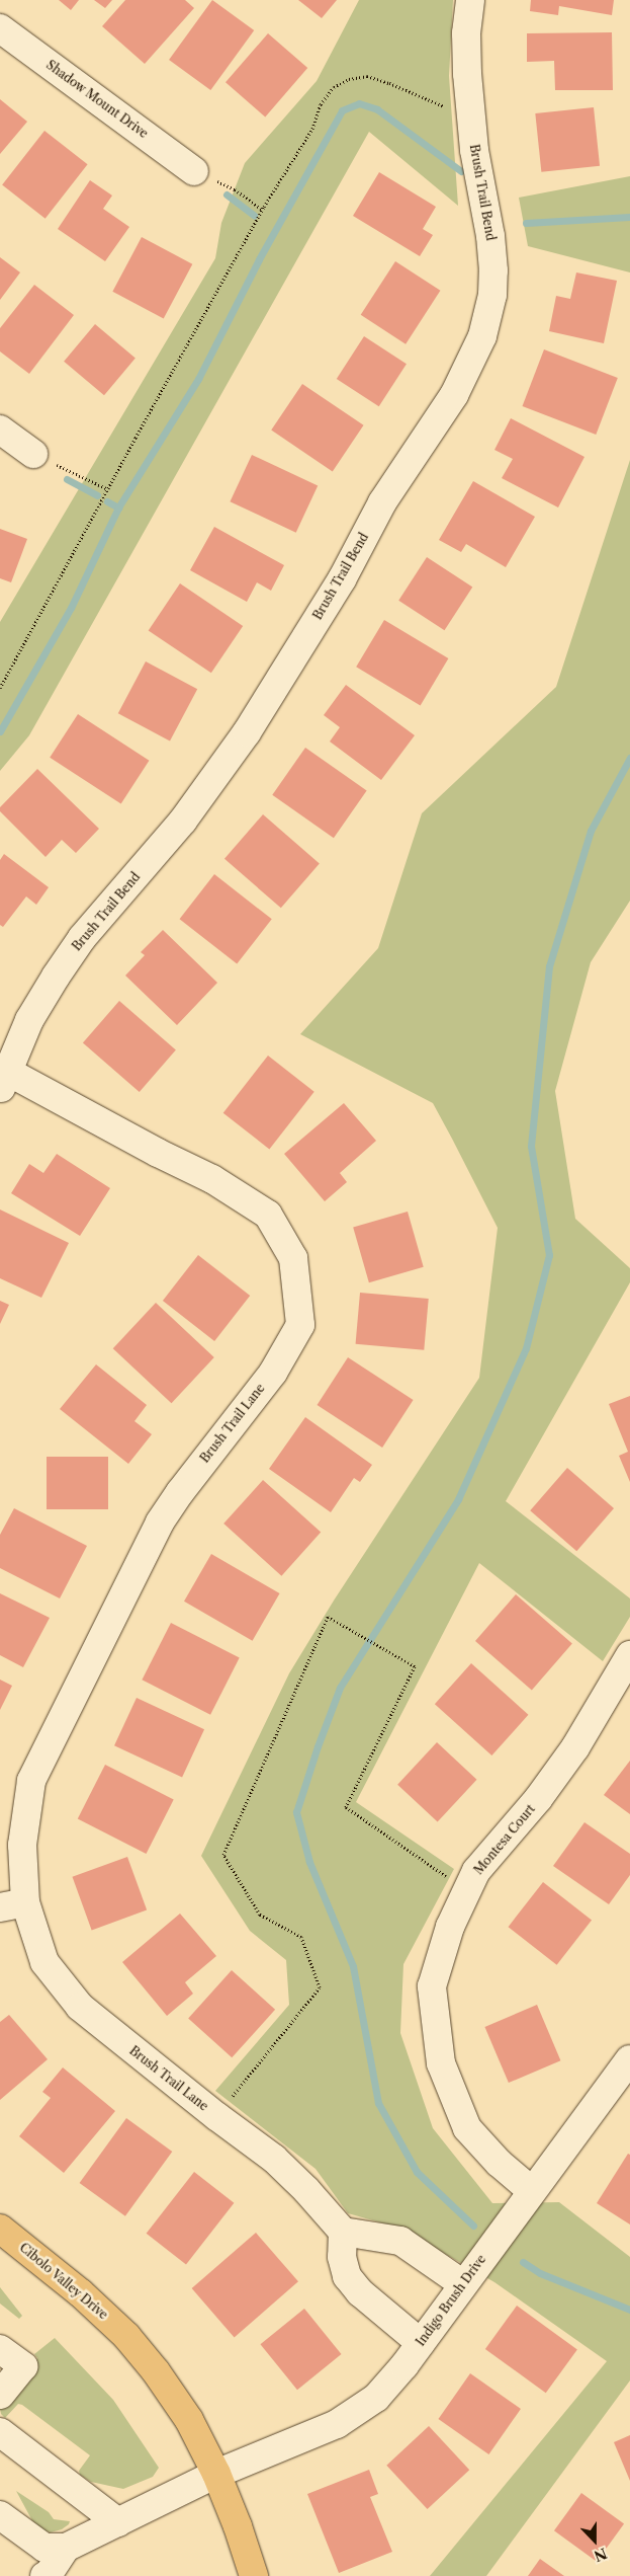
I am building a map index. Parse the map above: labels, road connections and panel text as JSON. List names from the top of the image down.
{
  "streets": {
    "main road": ["Cibolo Valley Drive"],
    "street": [
      "Shadow Mount Drive",
      "Brush Trail Bend",
      "Brush Trail Lane",
      "Montesa Court",
      "Indigo Brush Drive"
    ]
  },
  "crossings": [
    ["Brush Trail Bend", "Brush Trail Lane"],
    ["Montesa Court", "Indigo Brush Drive"],
    ["Cibolo Valley Drive", "Indigo Brush Drive"]
  ],
  "north": "bottom"
}
